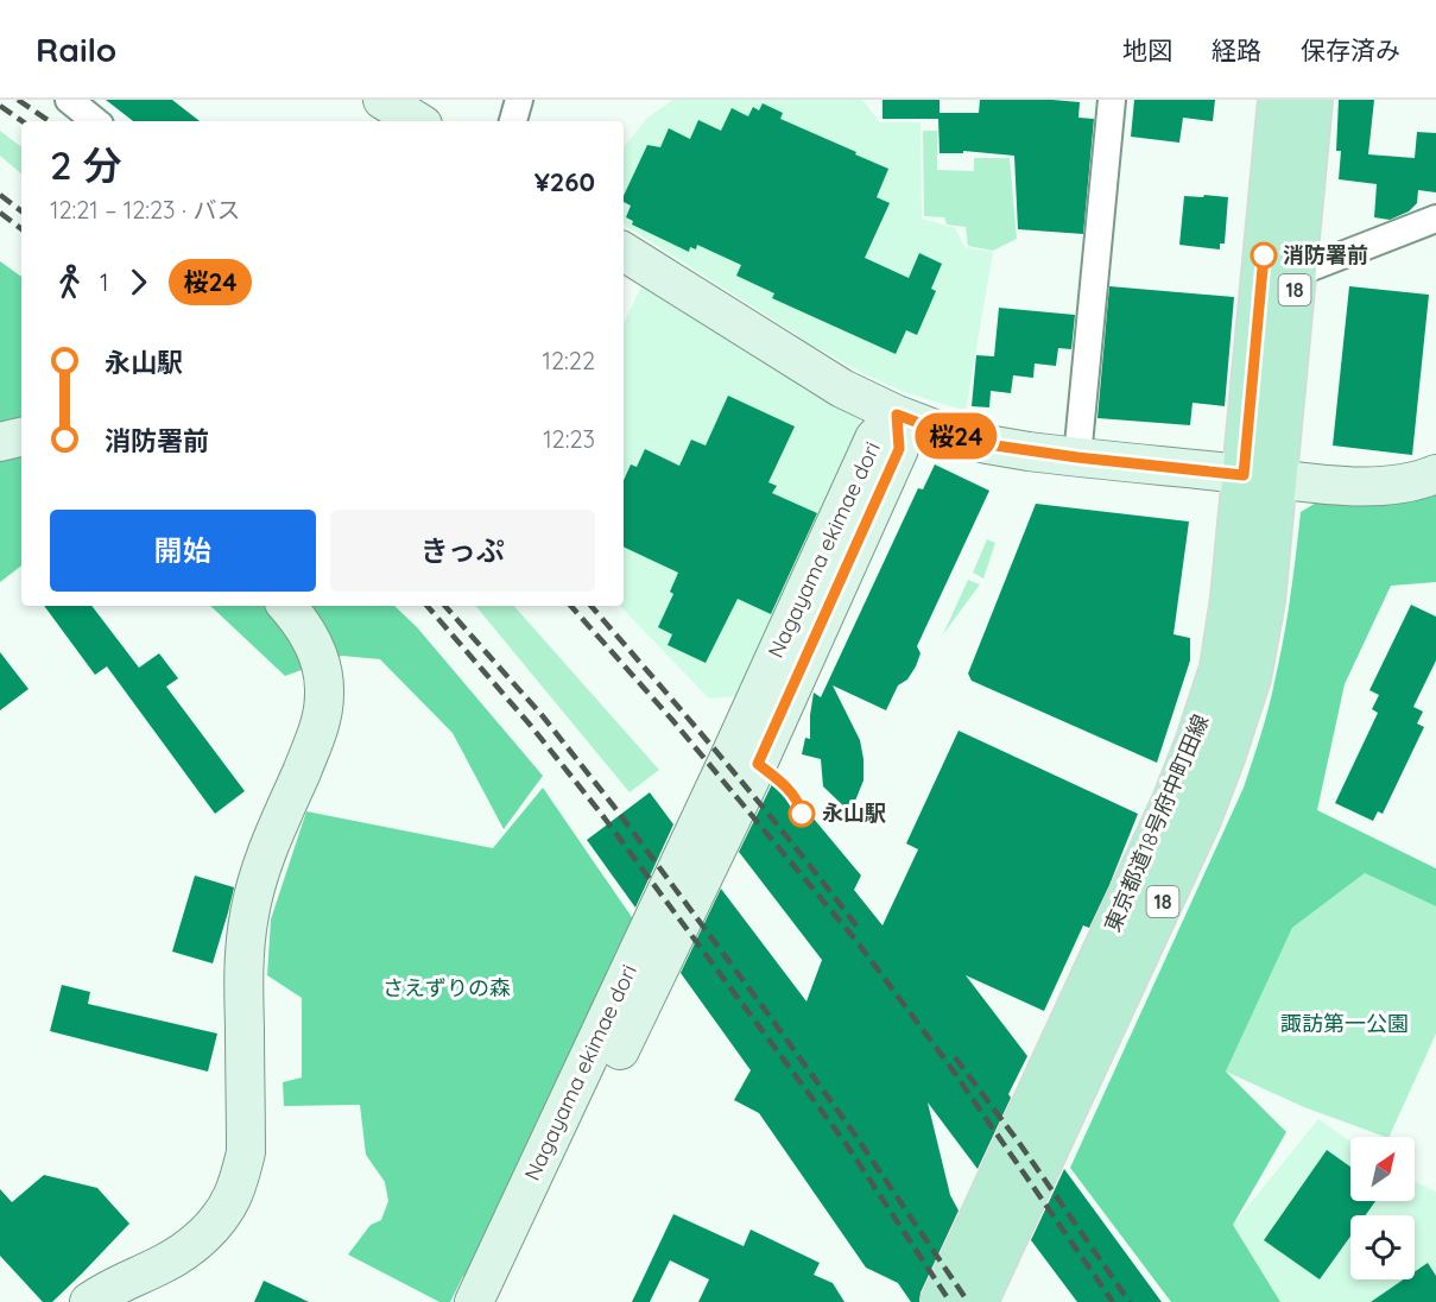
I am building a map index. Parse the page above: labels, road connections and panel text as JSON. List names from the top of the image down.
{
  "streets": {
    "main road": ["18", "東京都道18号府中町田線"],
    "street": ["Nagayama ekimae dori"]
  },
  "parks": ["さえずりの森", "諏訪第一公園"],
  "places": ["消防署前", "永山駅"],
  "lines": ["bus line 桜24"],
  "north": "top right",
  "page": {
    "header": "Railo",
    "nav": ["地図", "経路", "保存済み"],
    "on_map": "桜24",
    "heading": ["2 分", "12:21 – 12:23 · バス", "¥260"],
    "legs": ["1", "桜24"],
    "list": [
      {
        "name": "永山駅",
        "value": "12:22"
      },
      {
        "name": "消防署前",
        "value": "12:23"
      }
    ],
    "buttons": ["開始", "きっぷ"]
  }
}
